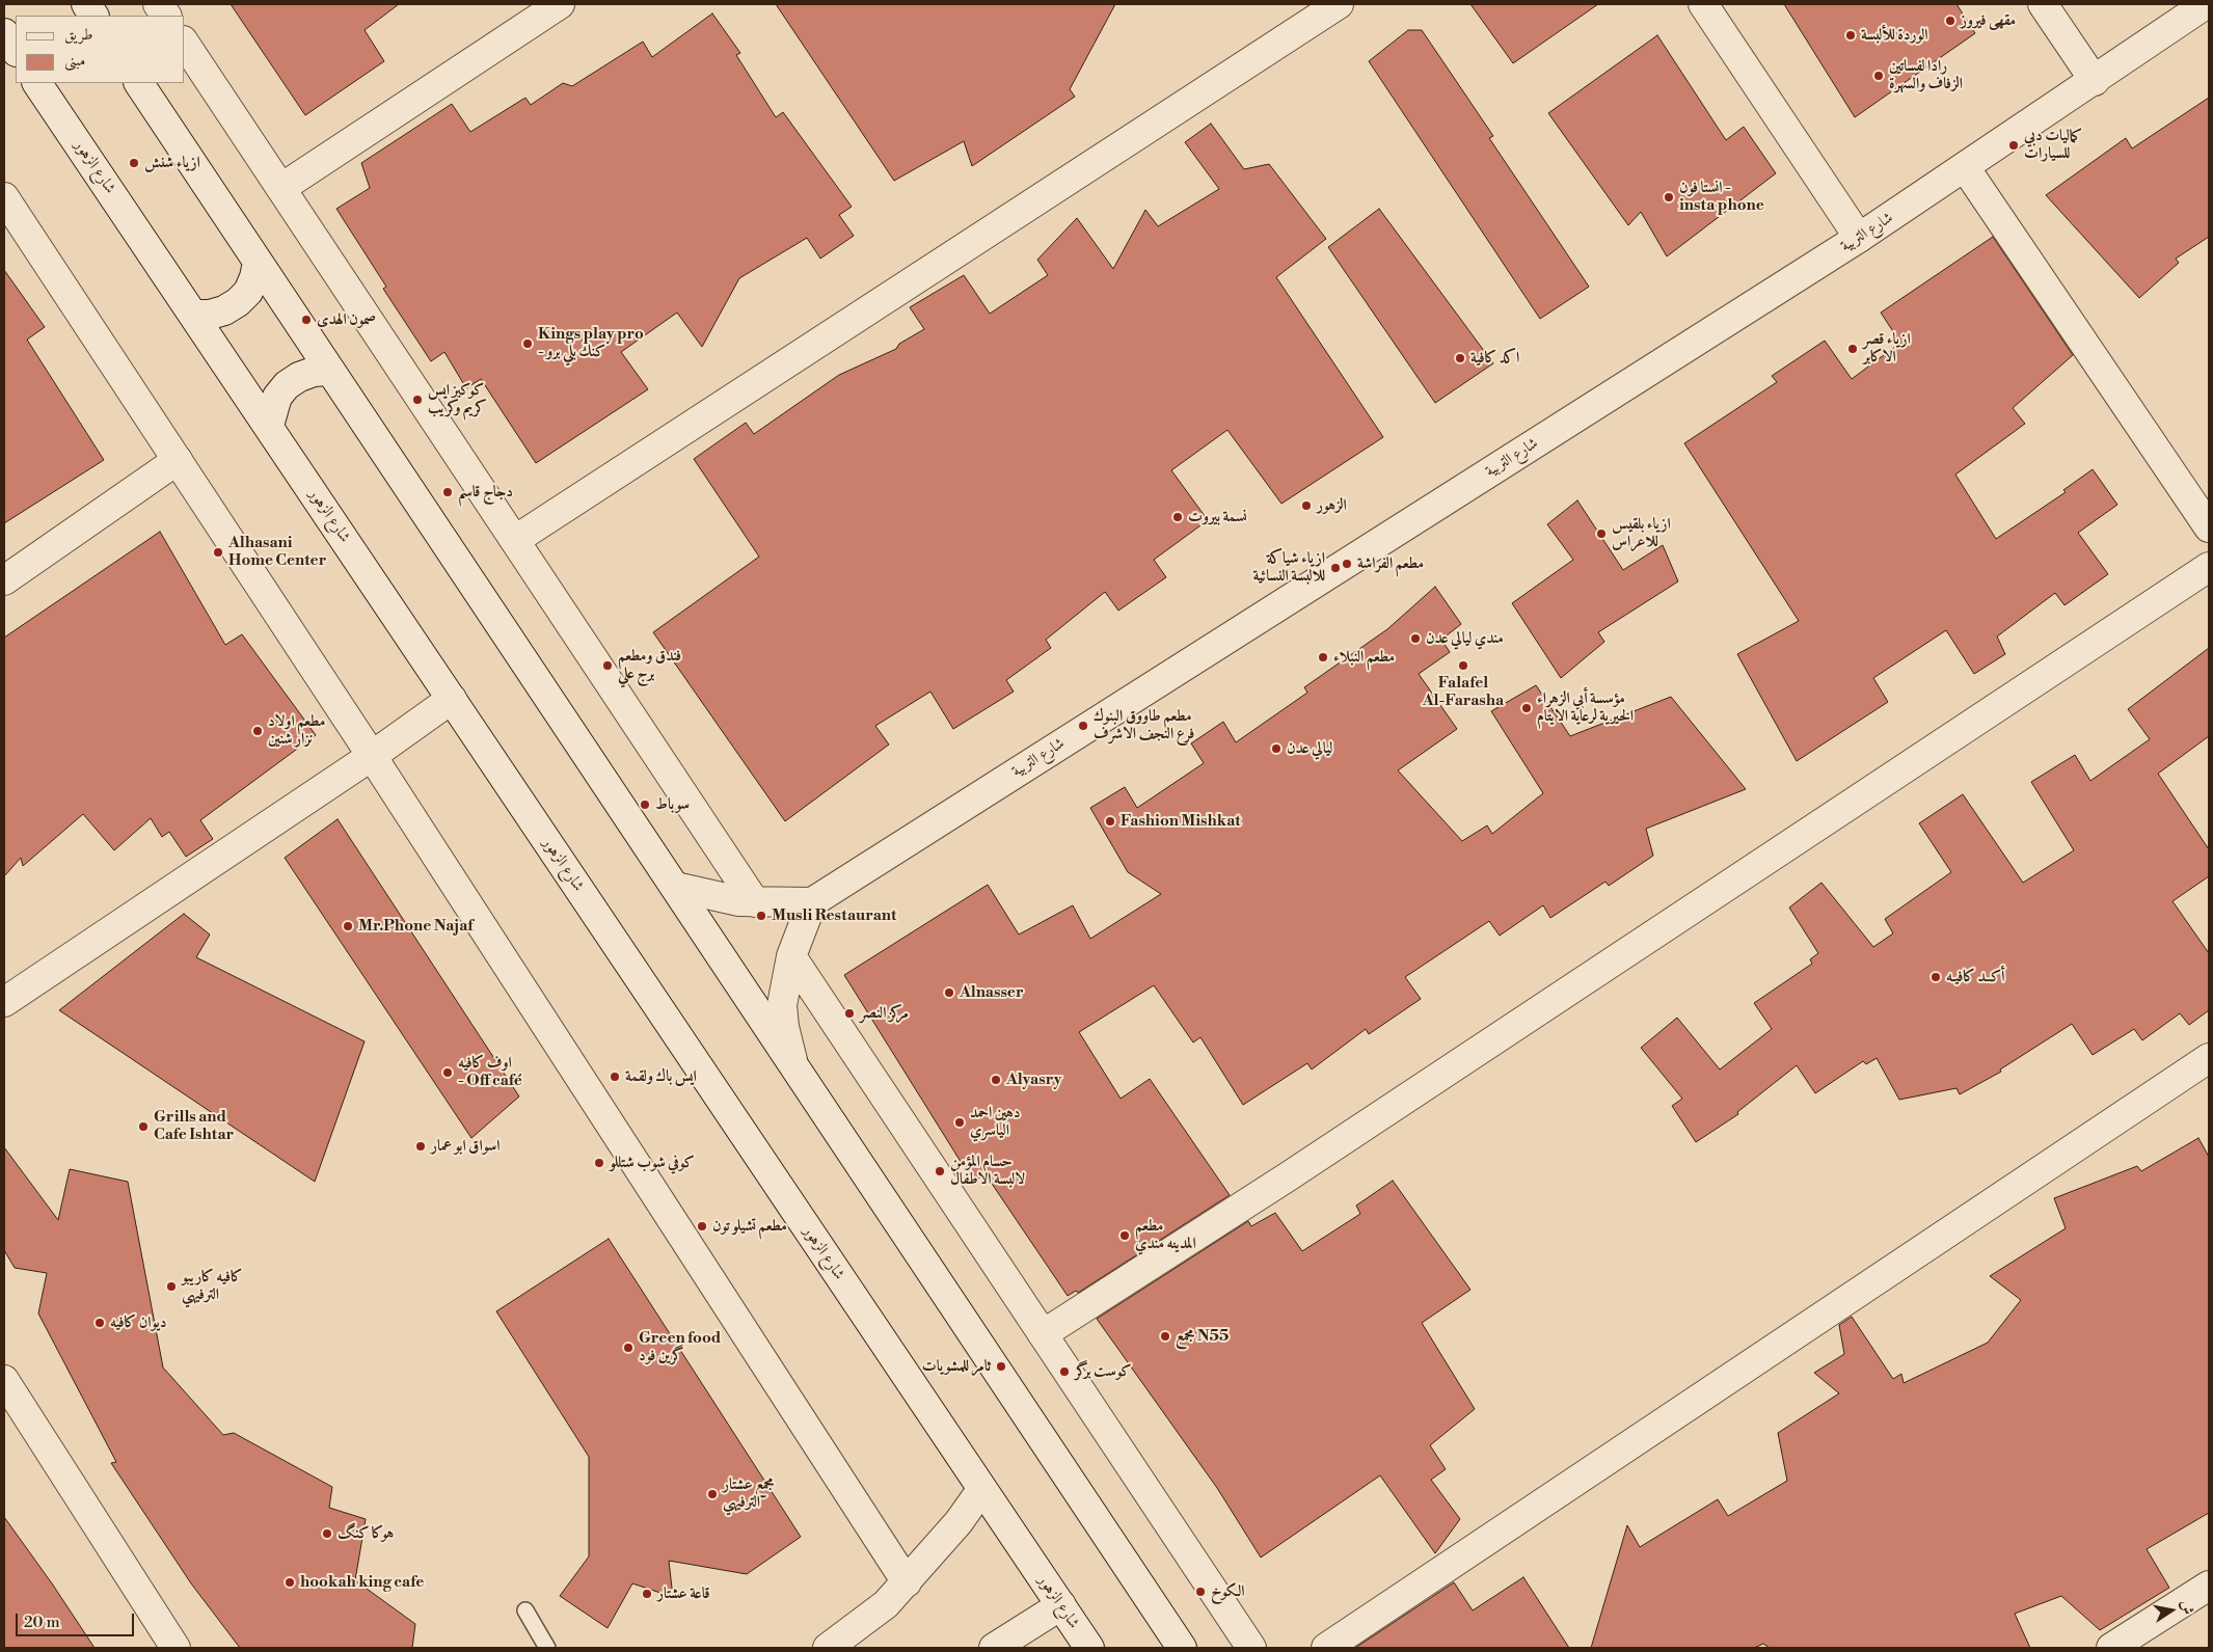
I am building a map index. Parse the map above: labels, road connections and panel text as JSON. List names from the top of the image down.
{
  "streets": {
    "street": ["شارع الزهور", "شارع التربية"]
  },
  "places": [
    "مقهى فيروز",
    "الوردة للألبسة",
    "رادا لفساتين الزفاف والسهرة",
    "كماليات دبي للسيارات",
    "ازياء شنش",
    "انستا فون - insta phone",
    "صمون الهدى",
    "Kings play pro - كنك بلي برو",
    "ازياء قصر الاكابر",
    "اكد كافية",
    "كوكيز ايس كريم وكريب",
    "دجاج قاسم",
    "الزهور",
    "نسمة بيروت",
    "ازياء بلقيس للاعراس",
    "Alhasani Home Center",
    "مطعم الفراشة",
    "ازياء شياكة للالبسة النسائية",
    "مندي ليالي عدن",
    "مطعم النبلاء",
    "فندق ومطعم برج علي",
    "Falafel Al-Farasha",
    "مؤسسة أبي الزهراء الخيرية لرعاية الايتام",
    "مطعم طاووق البنوك فرع النجف الاشرف",
    "مطعم اولاد نزار شنين",
    "ليالي عدن",
    "سوباط",
    "Fashion Mishkat",
    "Musli Restaurant",
    "Mr.Phone Najaf",
    "أكــد كافيـه",
    "Alnasser",
    "مرکز النصر",
    "اوف كافيه - Off café",
    "ايس باك ولقمة",
    "Alyasry",
    "دهين احمد الياسري",
    "Grills and Cafe Ishtar",
    "اسواق ابو عمار",
    "كوفي شوب شتللو",
    "حسام المؤمن لالبسة الاطفال",
    "مطعم تشيلو تون",
    "مطعم المدينه مندي",
    "كافيه كاريبو الترفيهي",
    "ديوان كافيه",
    "مجمع N55",
    "Green food گرين فود",
    "ثامر للمشويات",
    "كوست برگر",
    "مجمع عشتار الترفيهي",
    "هوكا كنگ",
    "hookah king cafe",
    "الكوخ",
    "قاعة عشتار"
  ],
  "legend": ["طريق", "مبنى"],
  "scale_bar": "20 m",
  "north": "right"
}
